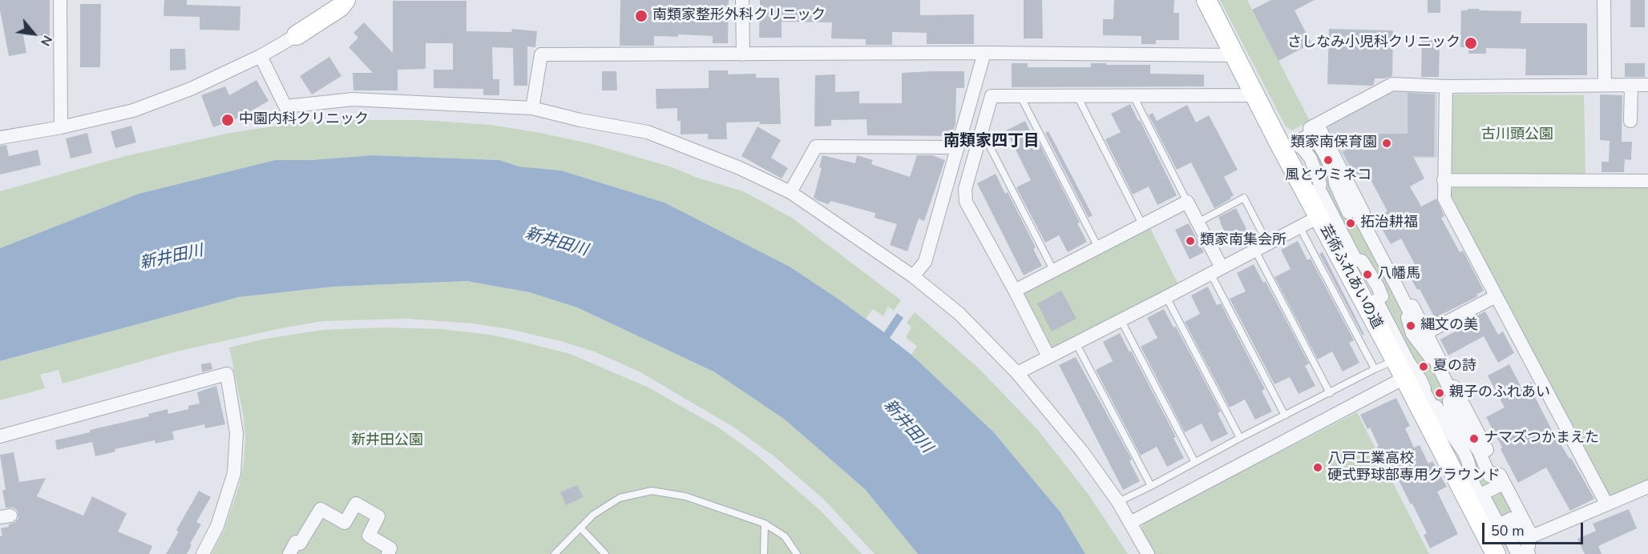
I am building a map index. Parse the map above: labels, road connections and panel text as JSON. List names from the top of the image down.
{
  "streets": {
    "street": ["芸術ふれあいの道"]
  },
  "districts": ["南類家四丁目"],
  "water": ["新井田川"],
  "parks": ["古川頭公園", "新井田公園"],
  "places": [
    "南類家整形外科クリニック",
    "さしなみ小児科クリニック",
    "中園内科クリニック",
    "類家南保育園",
    "風とウミネコ",
    "拓治耕福",
    "類家南集会所",
    "八幡馬",
    "縄文の美",
    "夏の詩",
    "親子のふれあい",
    "ナマズつかまえた",
    "八戸工業高校 硬式野球部専用グラウンド"
  ],
  "scale_bar": "50 m",
  "north": "bottom right"
}
